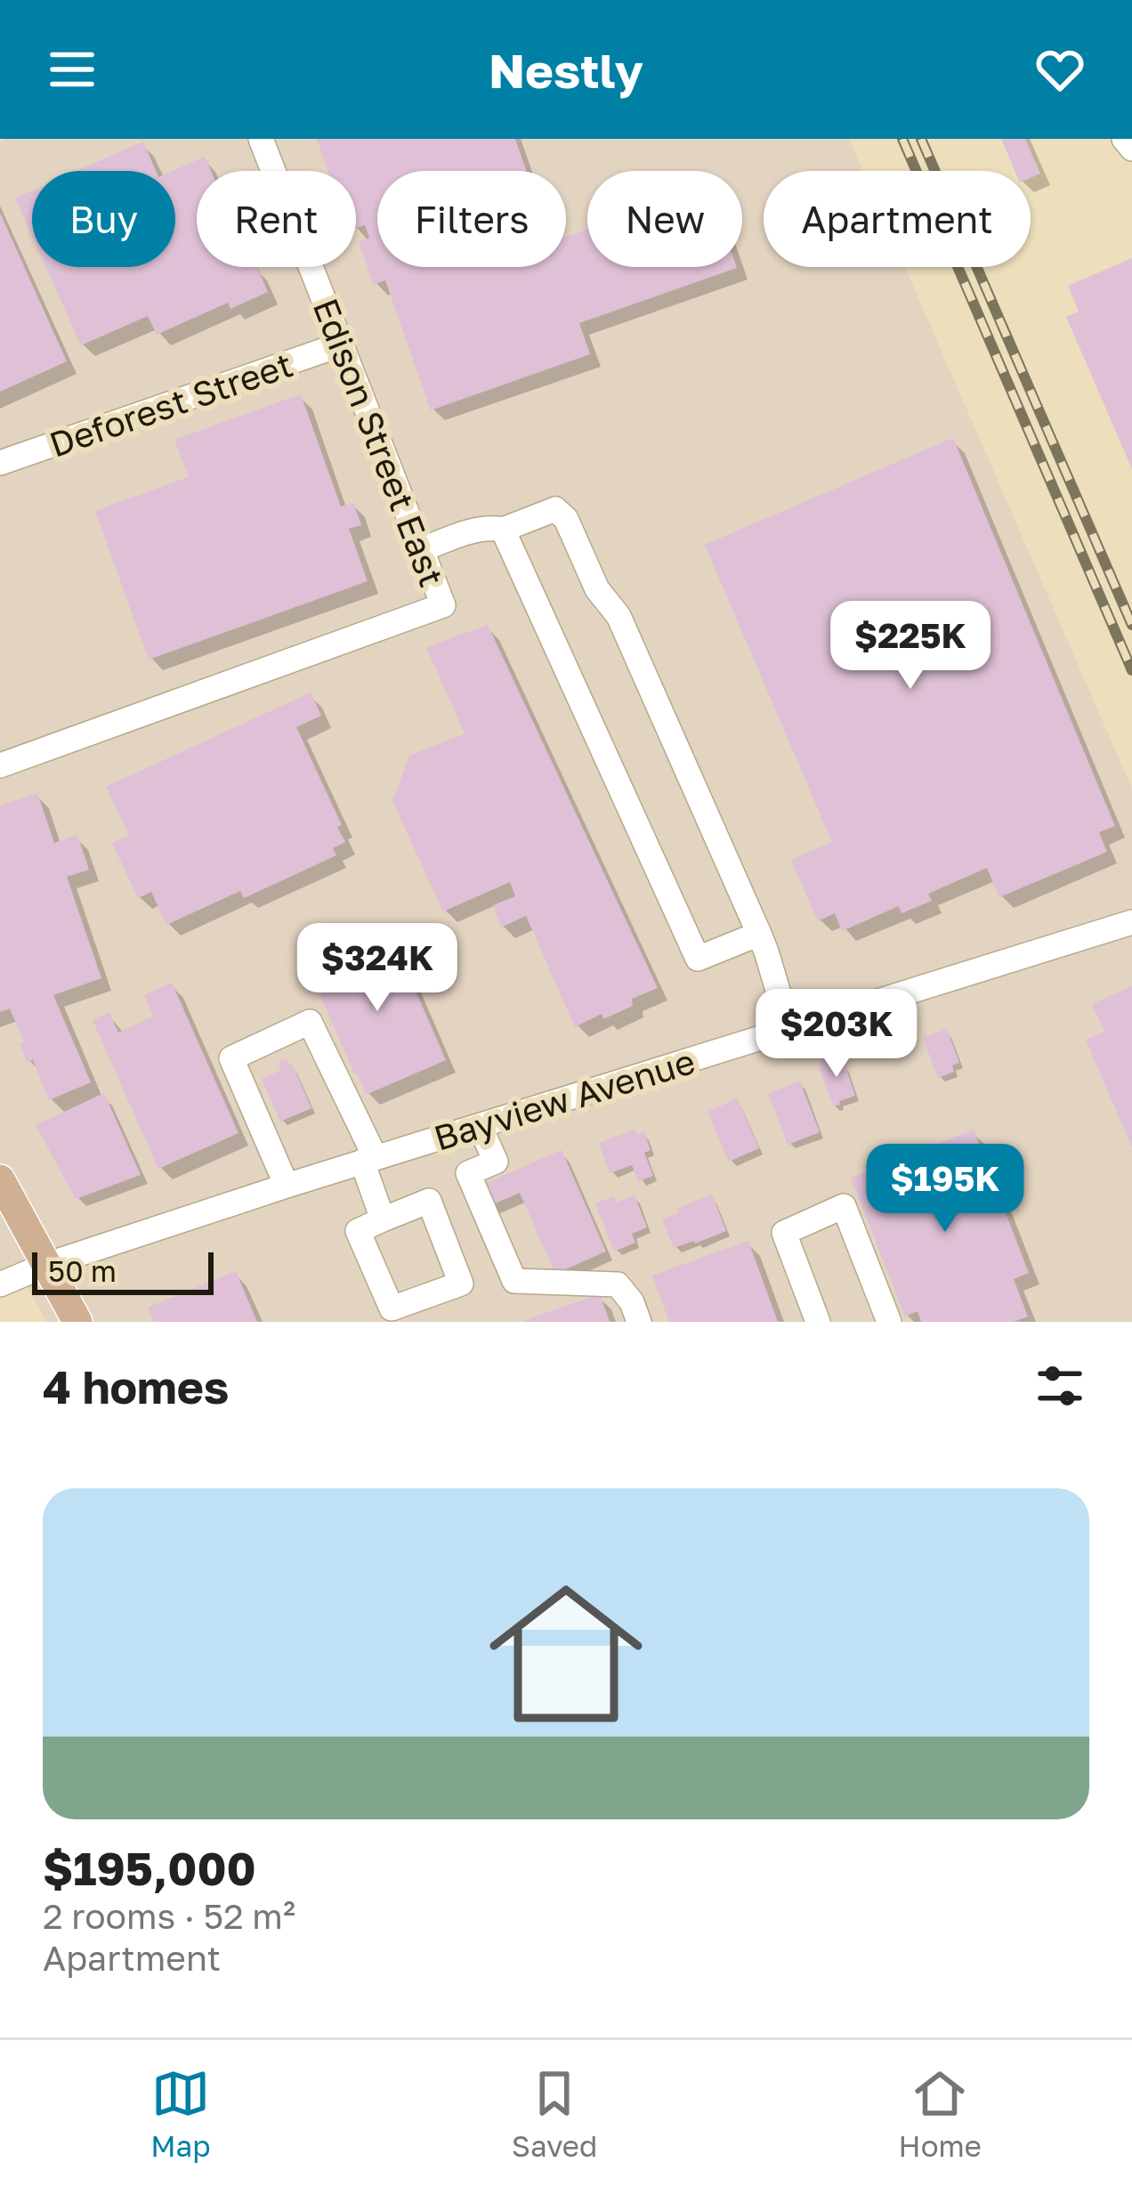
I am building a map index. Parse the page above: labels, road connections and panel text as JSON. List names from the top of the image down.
{
  "streets": {
    "street": ["Deforest Street", "Edison Street East", "Bayview Avenue"]
  },
  "crossings": [
    ["Deforest Street", "Edison Street East"]
  ],
  "scale_bar": "50 m",
  "page": {
    "header": "Nestly",
    "chip": [
      "Buy",
      "Rent",
      "Filters",
      "New",
      "Apartment"
    ],
    "price": [
      "$225K",
      "$324K",
      "$203K",
      "$195K"
    ],
    "scale": "50 m",
    "heading": "4 homes",
    "list": [
      {
        "name": "$195,000",
        "note": "2 rooms · 52 m² · Apartment"
      }
    ],
    "tabs": ["Map", "Saved", "Home"]
  }
}
